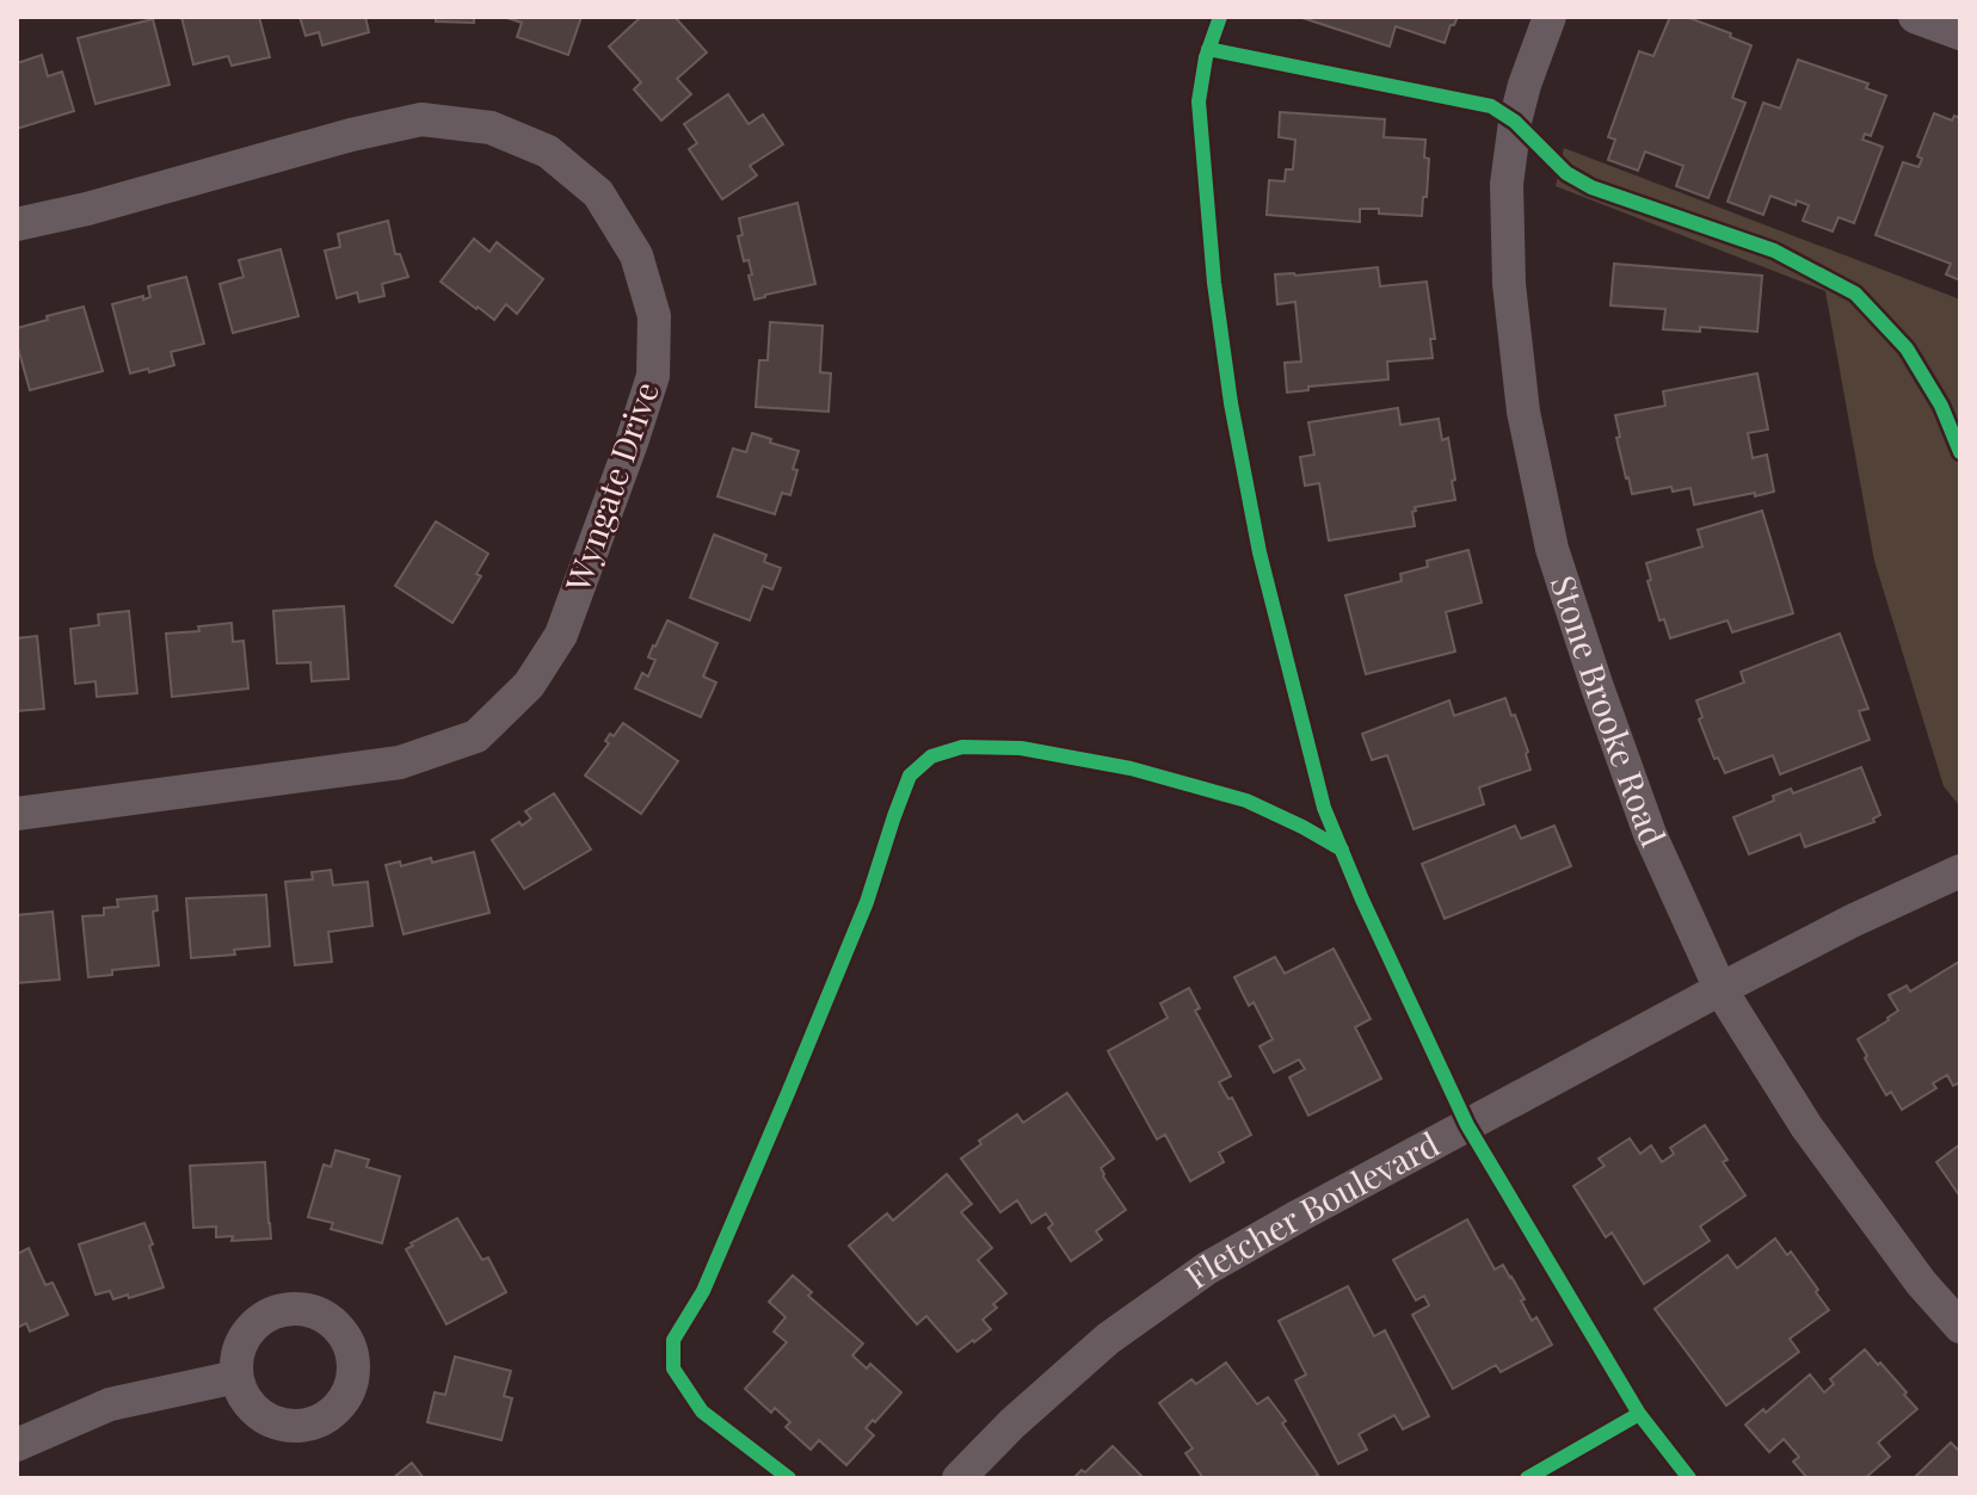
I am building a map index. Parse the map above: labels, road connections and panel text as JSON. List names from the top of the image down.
{
  "streets": {
    "street": ["Wyngate Drive", "Stone Brooke Road", "Fletcher Boulevard"]
  },
  "crossings": [
    ["Stone Brooke Road", "Fletcher Boulevard"]
  ]
}
